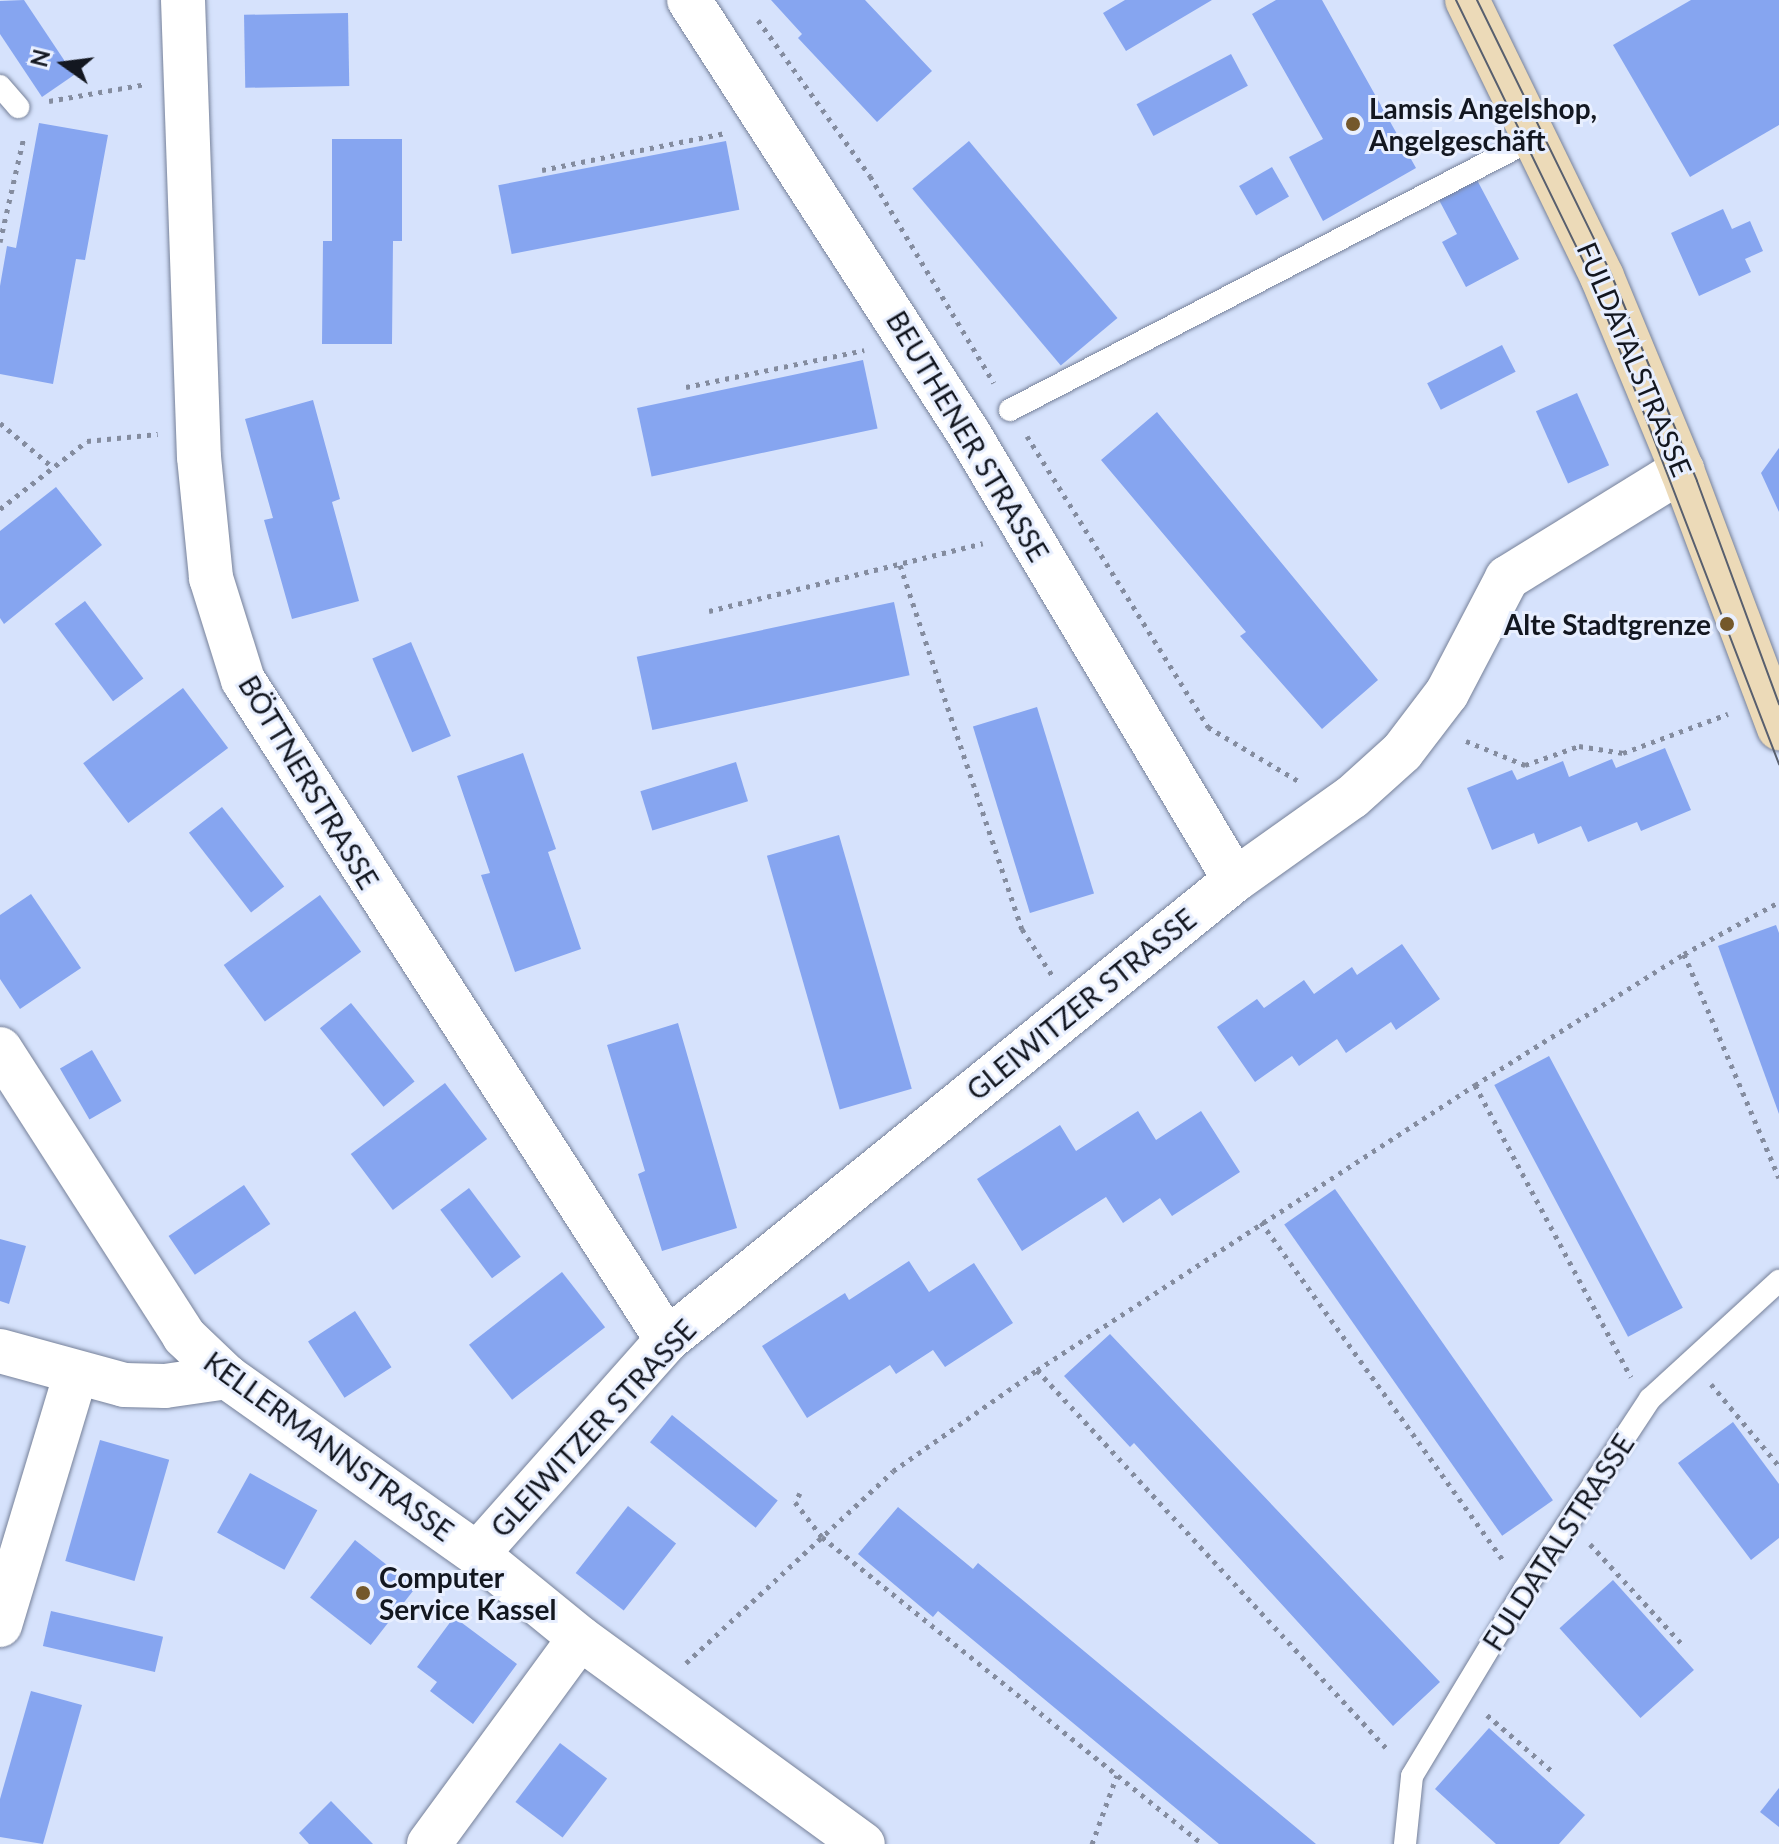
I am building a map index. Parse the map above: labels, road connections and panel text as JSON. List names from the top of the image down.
{
  "streets": {
    "main road": ["FULDATALSTRASSE"],
    "street": [
      "BEUTHENER STRASSE",
      "BÖTTNERSTRASSE",
      "GLEIWITZER STRASSE",
      "KELLERMANNSTRASSE"
    ]
  },
  "crossings": [
    ["FULDATALSTRASSE", "GLEIWITZER STRASSE"],
    ["BEUTHENER STRASSE", "GLEIWITZER STRASSE"],
    ["BÖTTNERSTRASSE", "GLEIWITZER STRASSE"],
    ["GLEIWITZER STRASSE", "KELLERMANNSTRASSE"]
  ],
  "places": ["Lamsis Angelshop, Angelgeschäft", "Alte Stadtgrenze", "Computer Service Kassel"],
  "north": "left"
}
